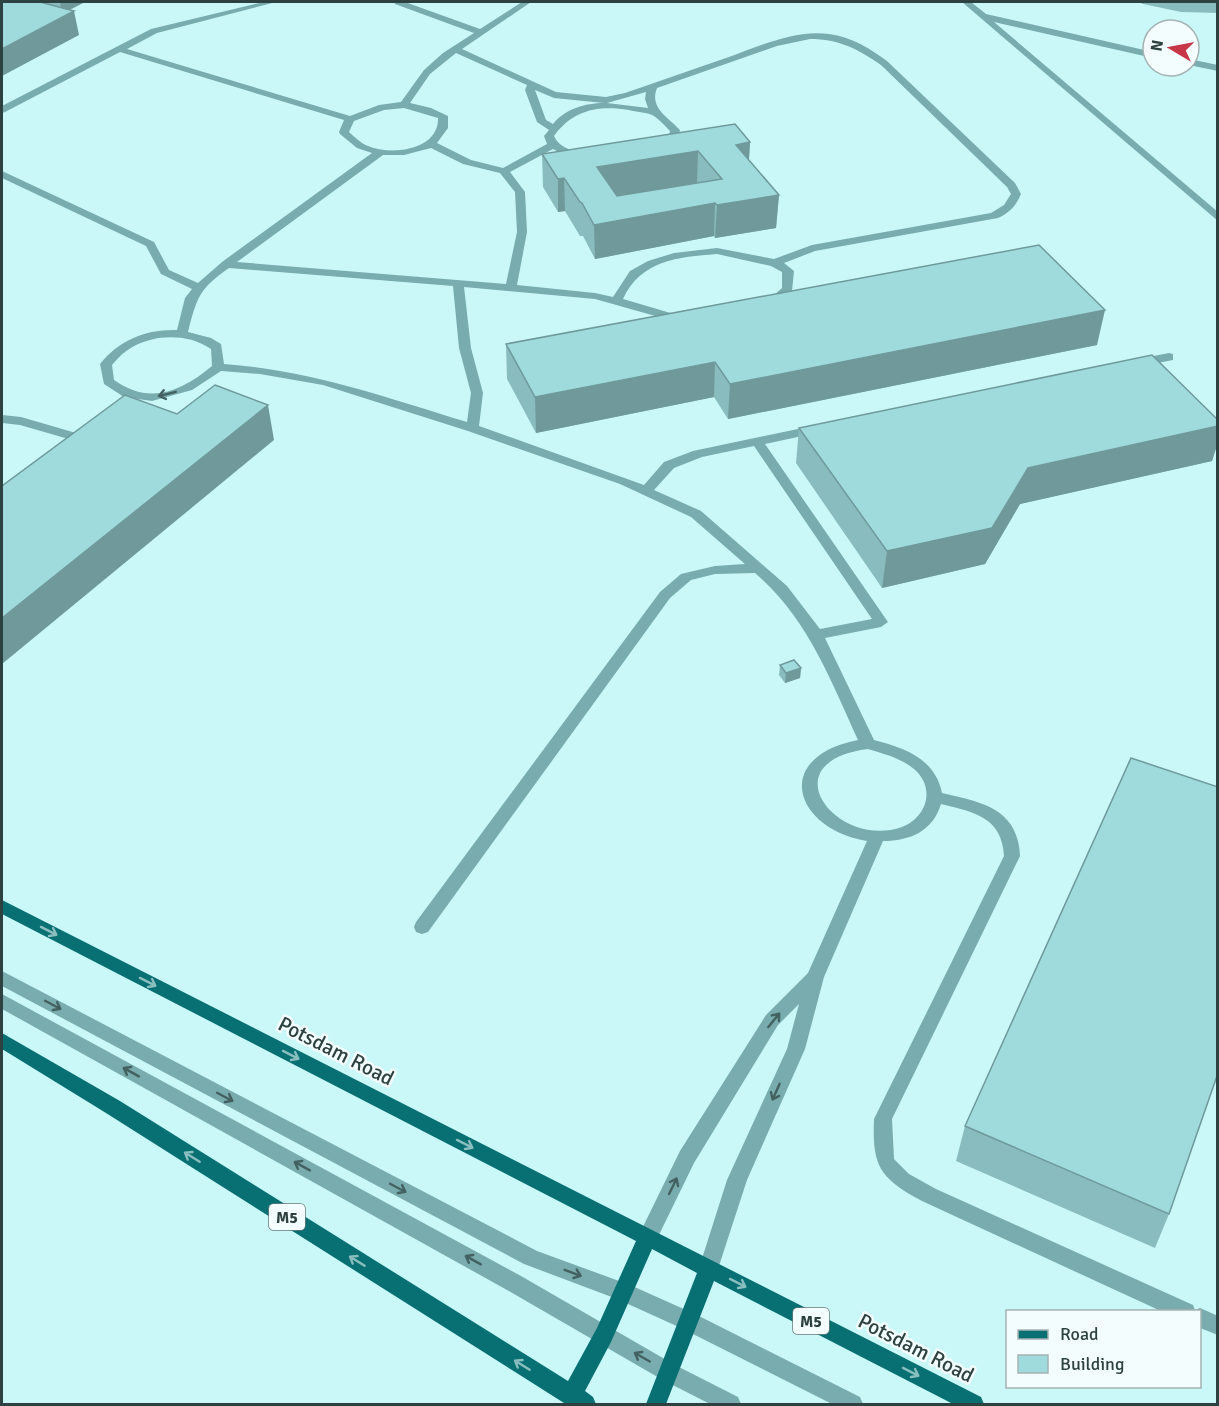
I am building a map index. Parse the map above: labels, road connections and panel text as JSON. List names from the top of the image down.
{
  "streets": {
    "main road": ["Potsdam Road", "M5"]
  },
  "one_way": ["Potsdam Road"],
  "legend": ["Road", "Building"],
  "north": "left"
}
